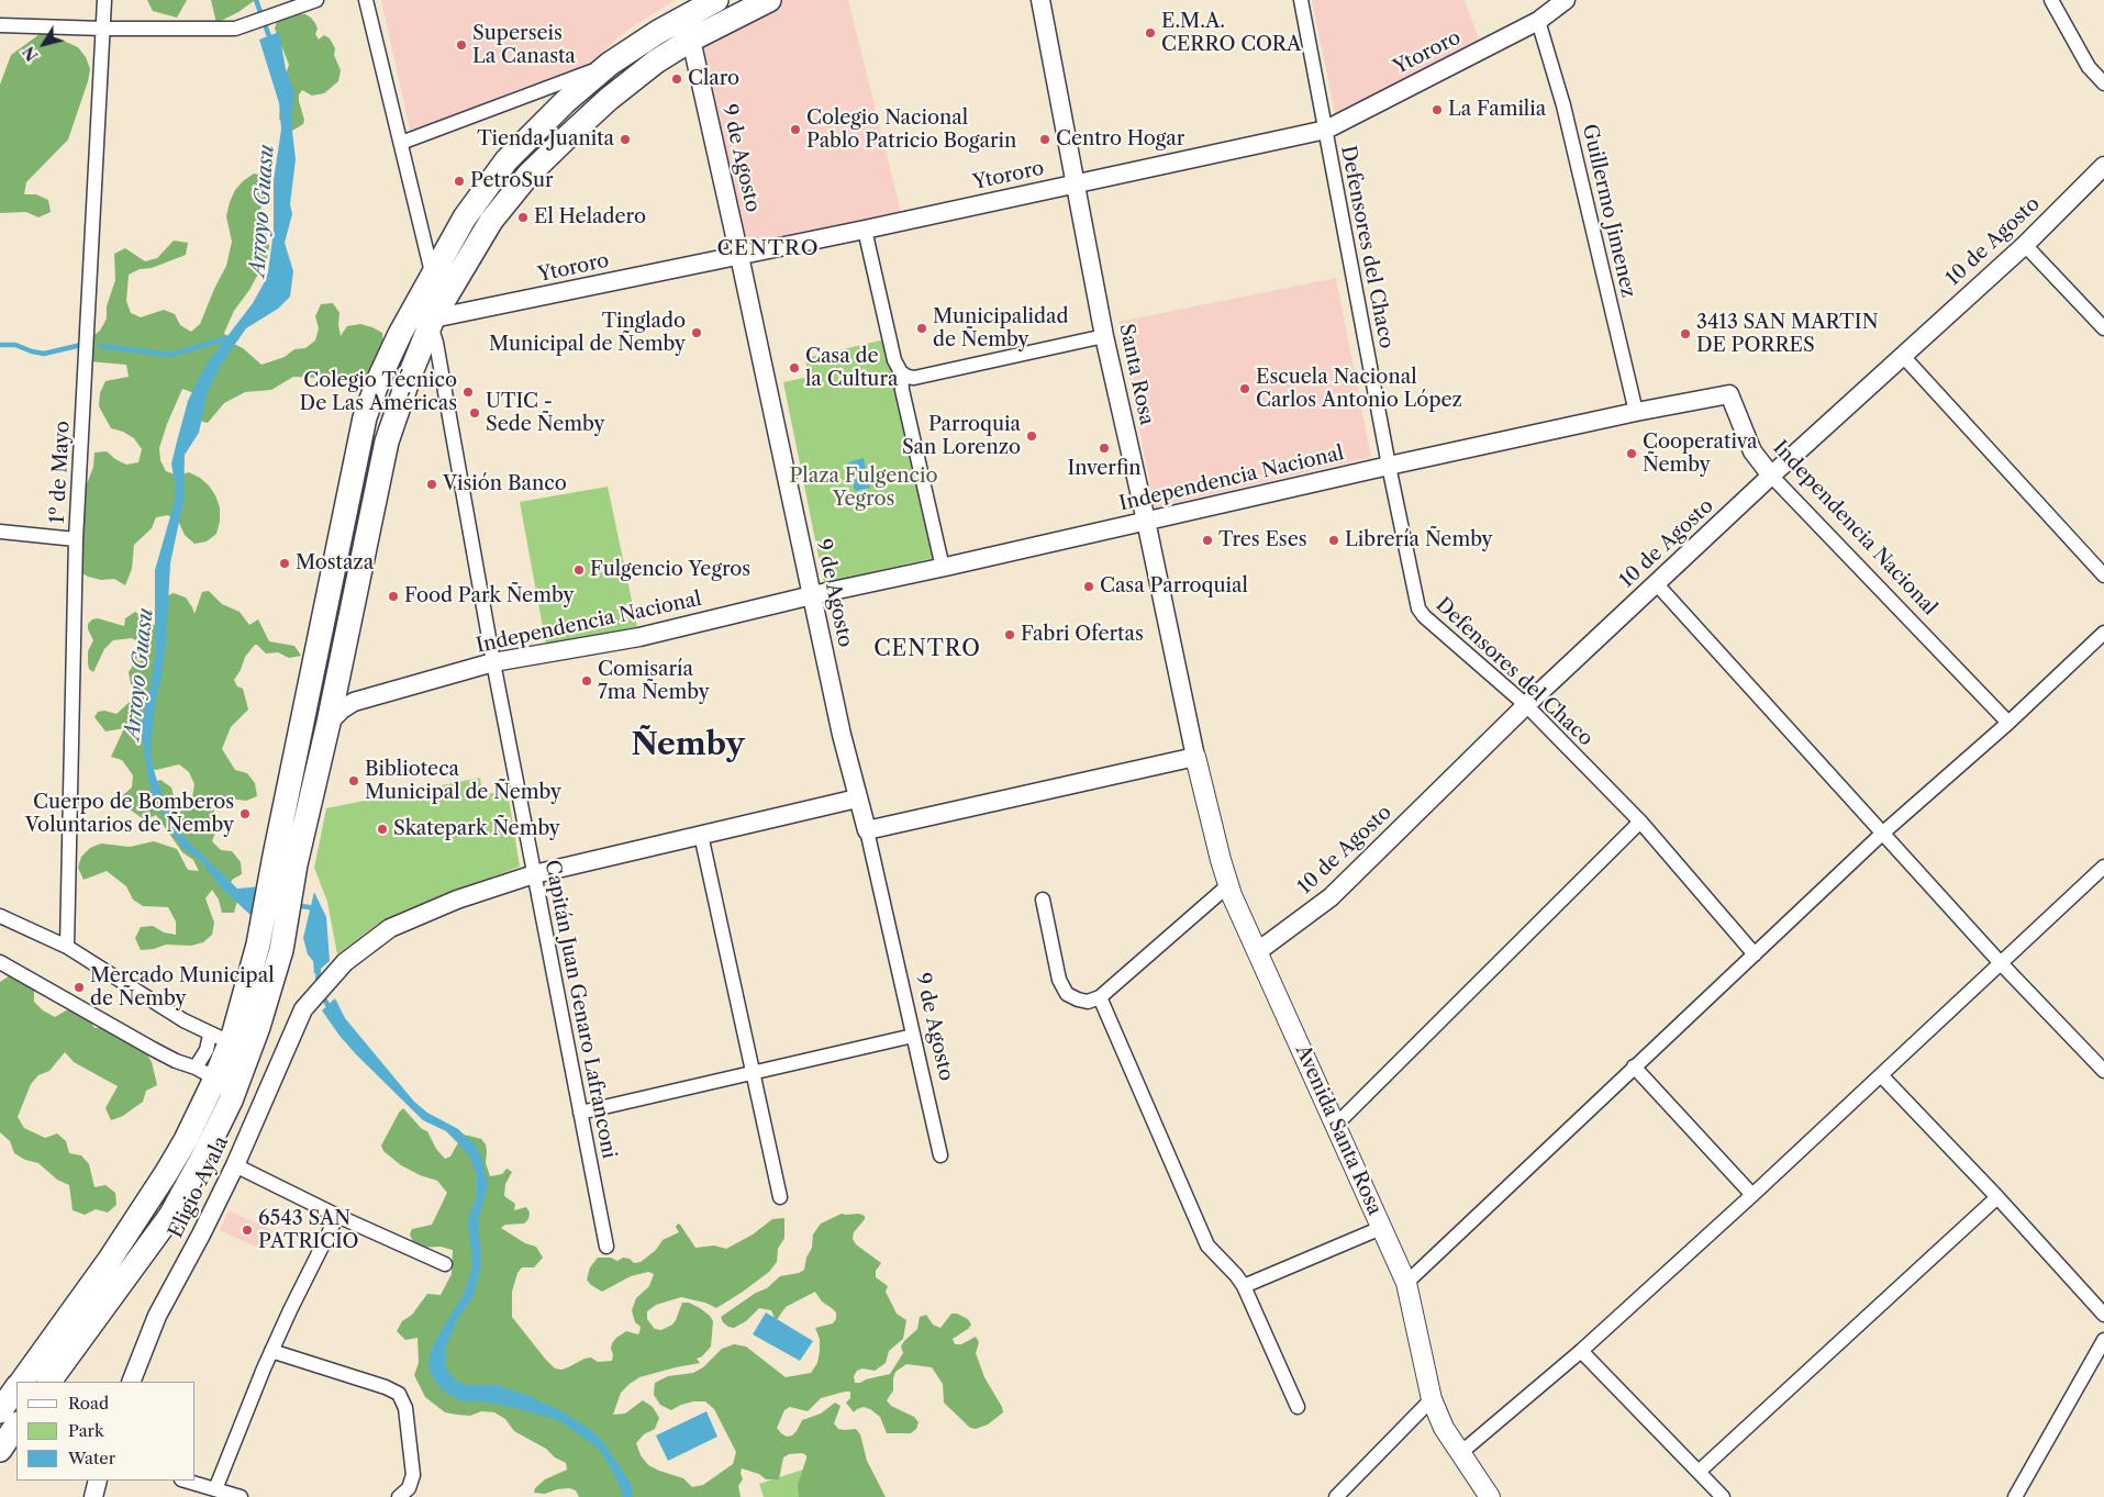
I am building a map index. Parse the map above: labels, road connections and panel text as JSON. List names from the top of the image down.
{
  "streets": {
    "main road": ["Avenida Santa Rosa"],
    "street": [
      "Ytororo",
      "9 de Agosto",
      "Guillermo Jimenez",
      "10 de Agosto",
      "Defensores del Chaco",
      "Santa Rosa",
      "1º de Mayo",
      "Independencia Nacional",
      "Capitán Juan Genaro Lafranconi",
      "Eligio Ayala"
    ]
  },
  "crossings": [
    ["Ytororo", "9 de Agosto"],
    ["Ytororo", "Guillermo Jimenez"],
    ["Ytororo", "Defensores del Chaco"],
    ["Ytororo", "Santa Rosa"],
    ["Ytororo", "Capitán Juan Genaro Lafranconi"],
    ["9 de Agosto", "Independencia Nacional"],
    ["9 de Agosto", "Eligio Ayala"],
    ["Guillermo Jimenez", "Independencia Nacional"],
    ["10 de Agosto", "Defensores del Chaco"],
    ["10 de Agosto", "Independencia Nacional"],
    ["10 de Agosto", "Avenida Santa Rosa"],
    ["Defensores del Chaco", "Independencia Nacional"],
    ["Santa Rosa", "Independencia Nacional"],
    ["Santa Rosa", "Avenida Santa Rosa"],
    ["Independencia Nacional", "Capitán Juan Genaro Lafranconi"],
    ["Capitán Juan Genaro Lafranconi", "Eligio Ayala"]
  ],
  "districts": ["CENTRO", "CENTRO", "Ñemby"],
  "water": ["Arroyo Guasu"],
  "parks": ["Plaza Fulgencio Yegros"],
  "places": [
    "E.M.A. CERRO CORA",
    "Superseis La Canasta",
    "Claro",
    "La Familia",
    "Colegio Nacional Pablo Patricio Bogarin",
    "Tienda Juanita",
    "Centro Hogar",
    "PetroSur",
    "El Heladero",
    "Municipalidad de Ñemby",
    "Tinglado Municipal de Ñemby",
    "3413 SAN MARTIN DE PORRES",
    "Casa de la Cultura",
    "Escuela Nacional Carlos Antonio López",
    "Colegio Técnico De Las Américas",
    "UTIC - Sede Ñemby",
    "Parroquia San Lorenzo",
    "Inverfin",
    "Cooperativa Ñemby",
    "Visión Banco",
    "Tres Eses",
    "Librería Ñemby",
    "Mostaza",
    "Fulgencio Yegros",
    "Casa Parroquial",
    "Food Park Ñemby",
    "Fabri Ofertas",
    "Comisaría 7ma Ñemby",
    "Biblioteca Municipal de Ñemby",
    "Cuerpo de Bomberos Voluntarios de Ñemby",
    "Skatepark Ñemby",
    "Mercado Municipal de Ñemby",
    "6543 SAN PATRICIO"
  ],
  "legend": ["Road", "Park", "Water"],
  "north": "bottom left"
}
